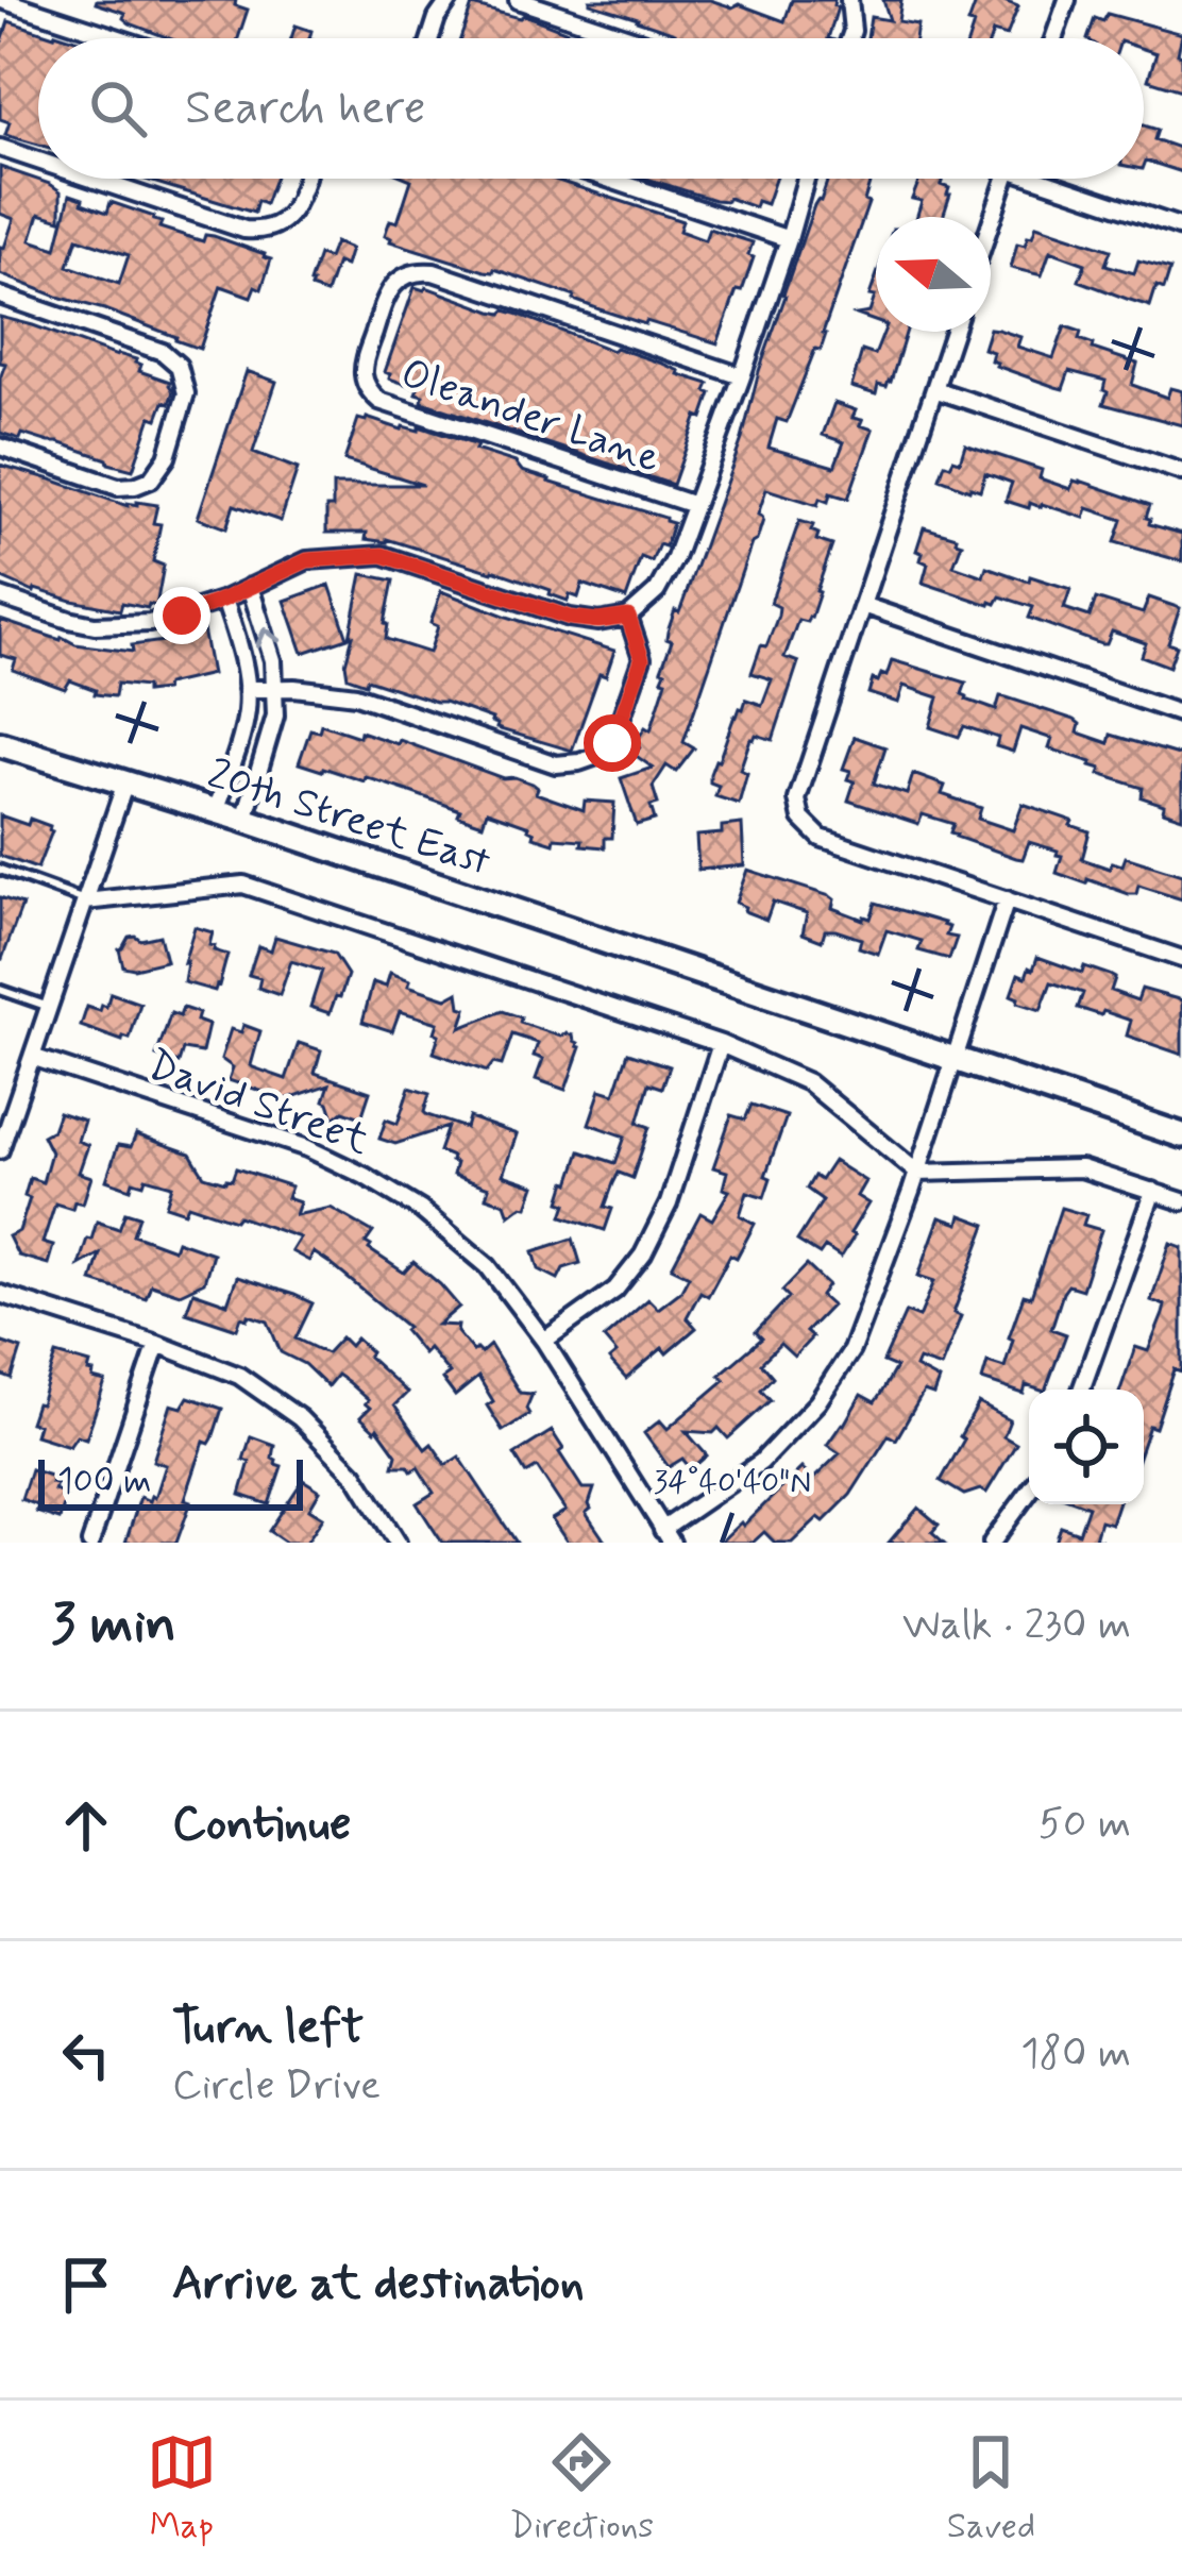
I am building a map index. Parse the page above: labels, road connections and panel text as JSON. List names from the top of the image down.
{
  "streets": {
    "main road": ["20th Street East"],
    "street": ["Oleander Lane", "David Street"]
  },
  "scale_bar": "100 m",
  "north": "left",
  "page": {
    "search": "Search here",
    "scale": "100 m",
    "heading": ["3 min", "Walk · 230 m"],
    "list": [
      ["Continue", "50 m"],
      ["Turn left", "Circle Drive", "180 m"],
      "Arrive at destination"
    ],
    "nav": ["Map", "Directions", "Saved"]
  },
  "coordinates": ["34°40'40\"N"]
}
